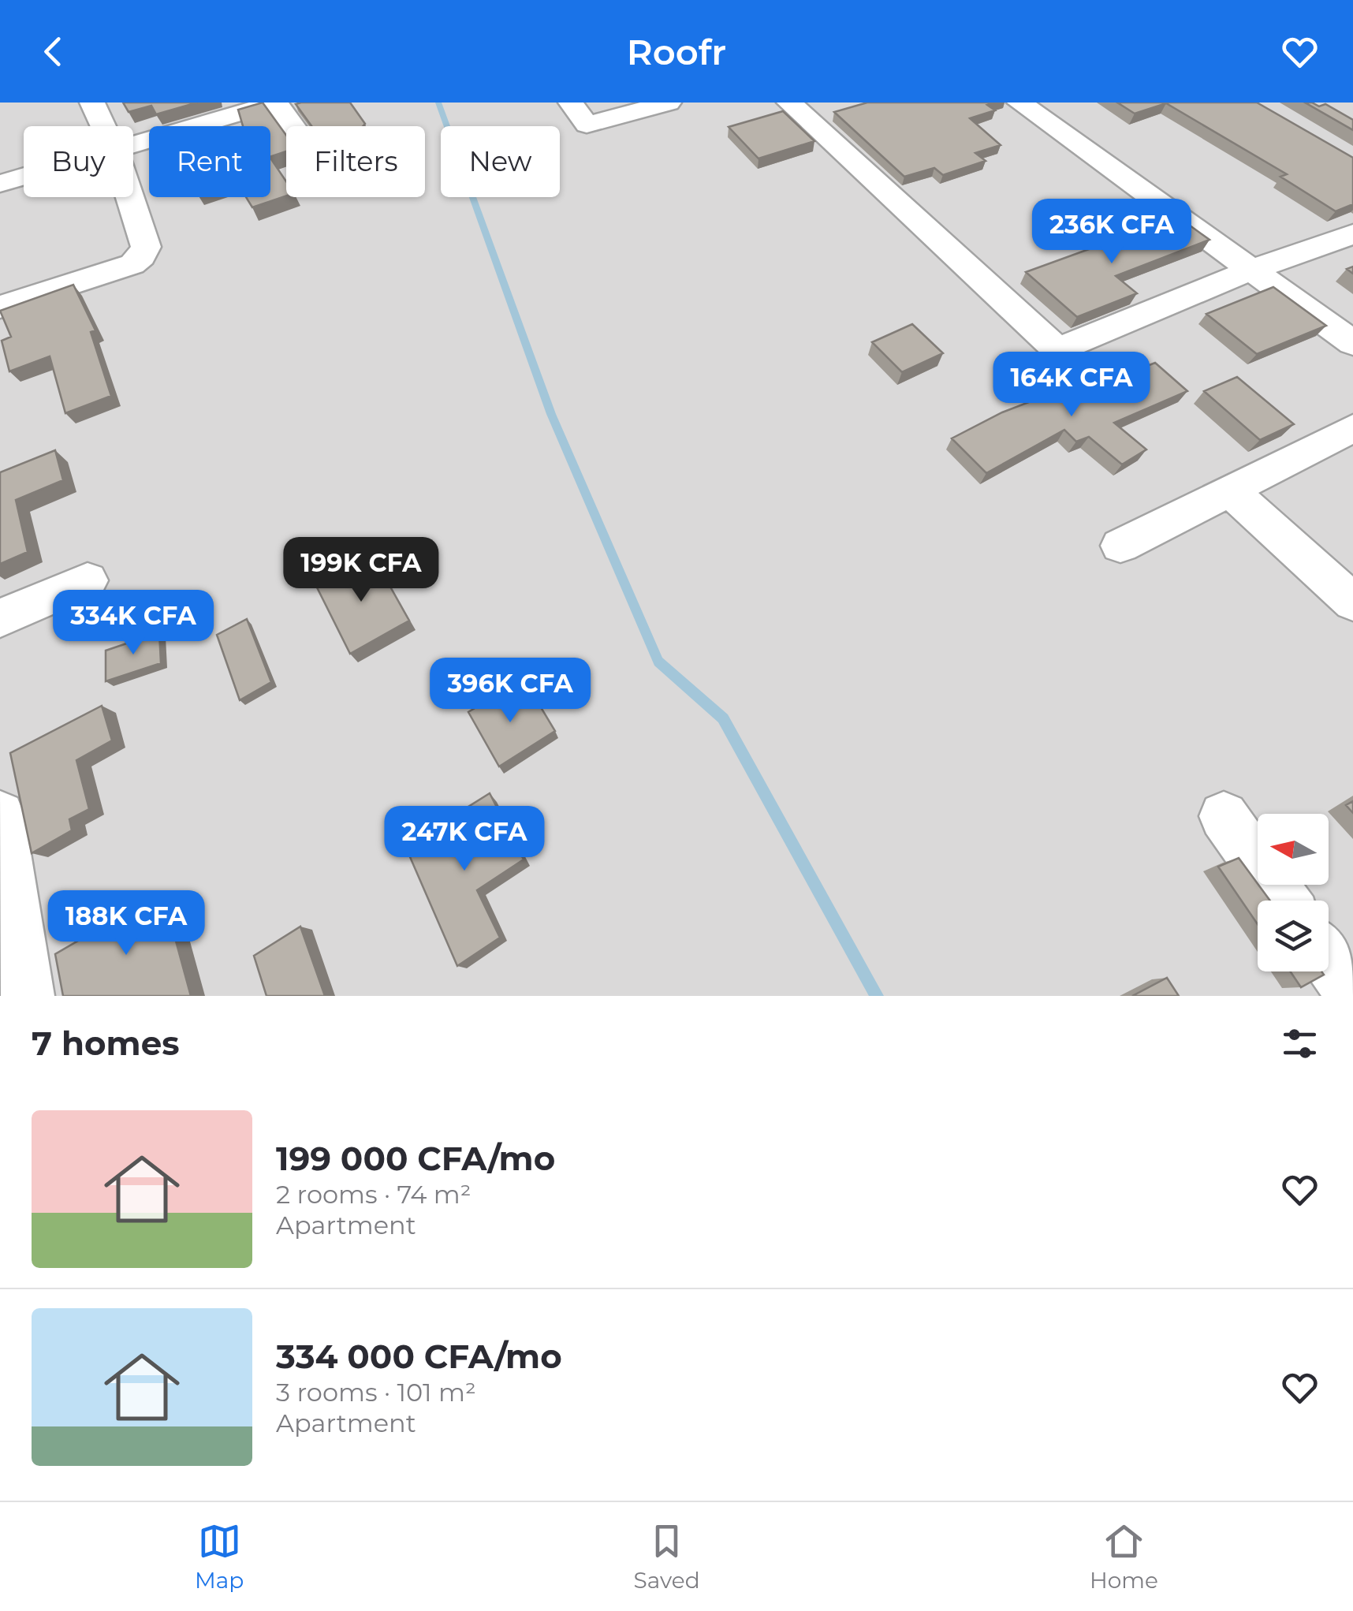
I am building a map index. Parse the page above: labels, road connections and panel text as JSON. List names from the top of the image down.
{
  "north": "left",
  "page": {
    "header": "Roofr",
    "chip": [
      "Buy",
      "Rent",
      "Filters",
      "New"
    ],
    "price": [
      "236K CFA",
      "164K CFA",
      "199K CFA",
      "334K CFA",
      "396K CFA",
      "247K CFA",
      "188K CFA"
    ],
    "heading": "7 homes",
    "list": [
      {
        "name": "199 000 CFA/mo",
        "note": "2 rooms · 74 m² · Apartment"
      },
      {
        "name": "334 000 CFA/mo",
        "note": "3 rooms · 101 m² · Apartment"
      }
    ],
    "tabs": ["Map", "Saved", "Home"]
  }
}
